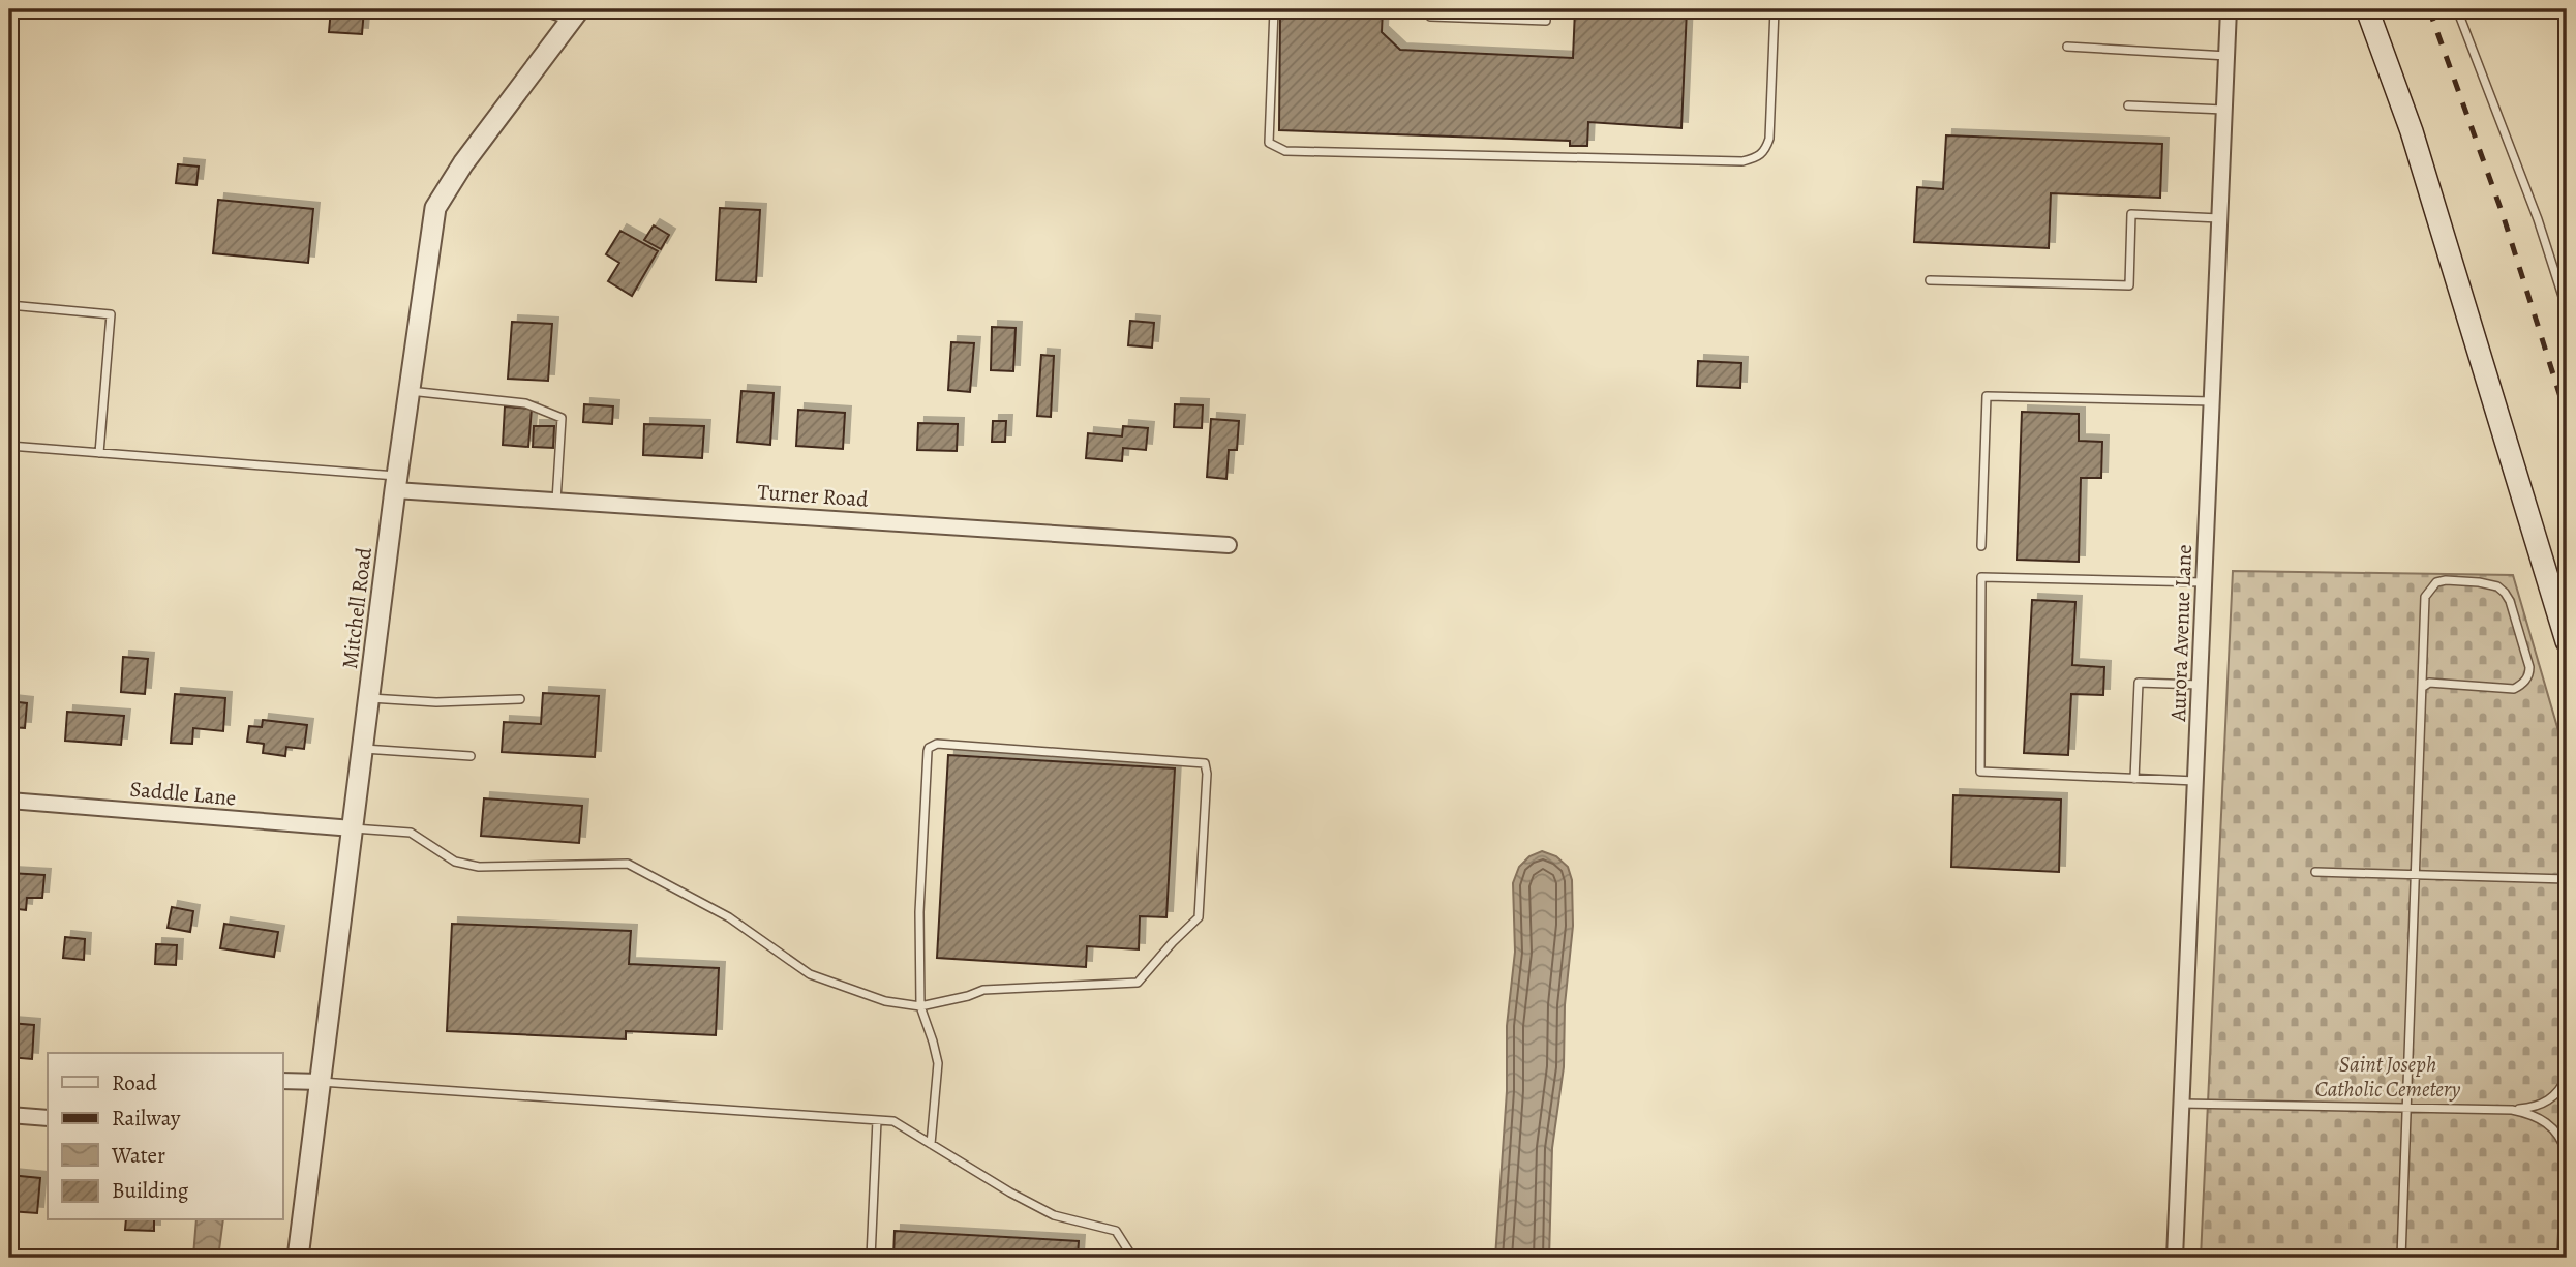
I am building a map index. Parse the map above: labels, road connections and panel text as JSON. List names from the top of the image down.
{
  "streets": {
    "street": [
      "Turner Road",
      "Mitchell Road",
      "Aurora Avenue Lane",
      "Saddle Lane"
    ]
  },
  "crossings": [
    ["Turner Road", "Mitchell Road"],
    ["Mitchell Road", "Saddle Lane"]
  ],
  "parks": ["Saint Joseph Catholic Cemetery"],
  "legend": [
    "Road",
    "Railway",
    "Water",
    "Building"
  ]
}
